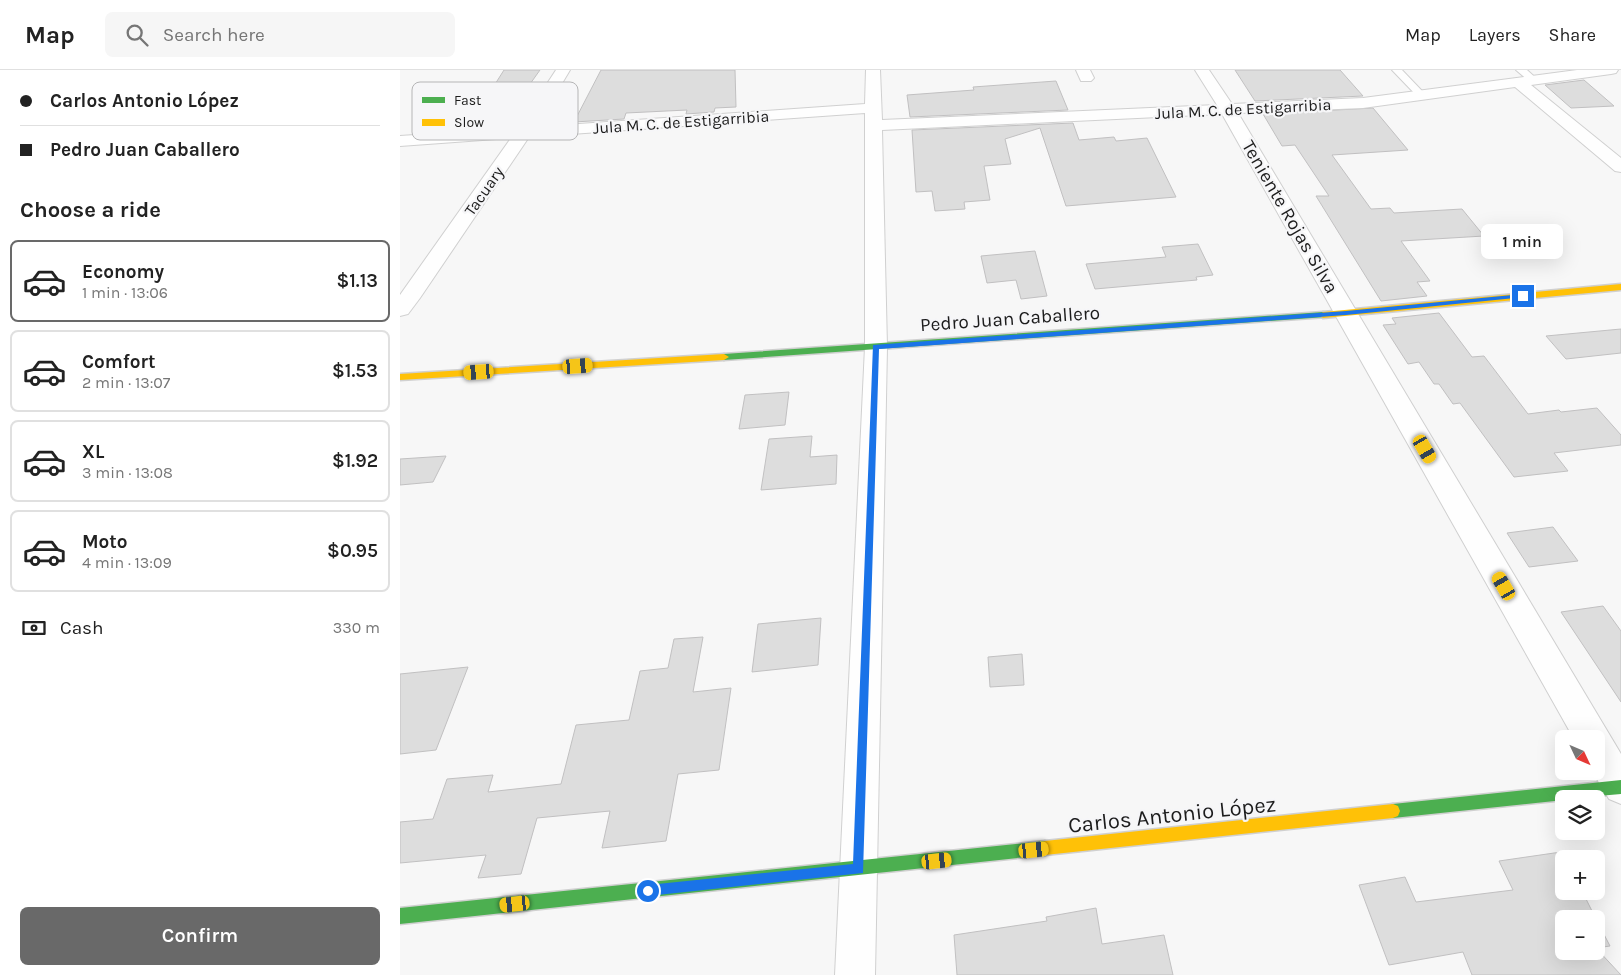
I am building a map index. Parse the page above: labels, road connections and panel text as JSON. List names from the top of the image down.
{
  "streets": {
    "street": [
      "Jula M. C. de Estigarribia",
      "Tacuary",
      "Teniente Rojas Silva",
      "Pedro Juan Caballero",
      "Carlos Antonio López"
    ]
  },
  "crossings": [
    ["Jula M. C. de Estigarribia", "Teniente Rojas Silva"],
    ["Teniente Rojas Silva", "Pedro Juan Caballero"]
  ],
  "legend": ["Fast", "Slow"],
  "north": "bottom right",
  "page": {
    "header": "Map",
    "search": "Search here",
    "nav": ["Map", "Layers", "Share"],
    "banner": ["Carlos Antonio López", "Pedro Juan Caballero"],
    "heading": "Choose a ride",
    "bubble": "1 min",
    "list": [
      {
        "name": "Economy",
        "note": "1 min · 13:06",
        "value": "$1.13"
      },
      {
        "name": "Comfort",
        "note": "2 min · 13:07",
        "value": "$1.53"
      },
      {
        "name": "XL",
        "note": "3 min · 13:08",
        "value": "$1.92"
      },
      {
        "name": "Moto",
        "note": "4 min · 13:09",
        "value": "$0.95"
      }
    ],
    "pay": ["Cash", "330 m"],
    "map_buttons": ["+", "−"],
    "buttons": "Confirm"
  }
}
